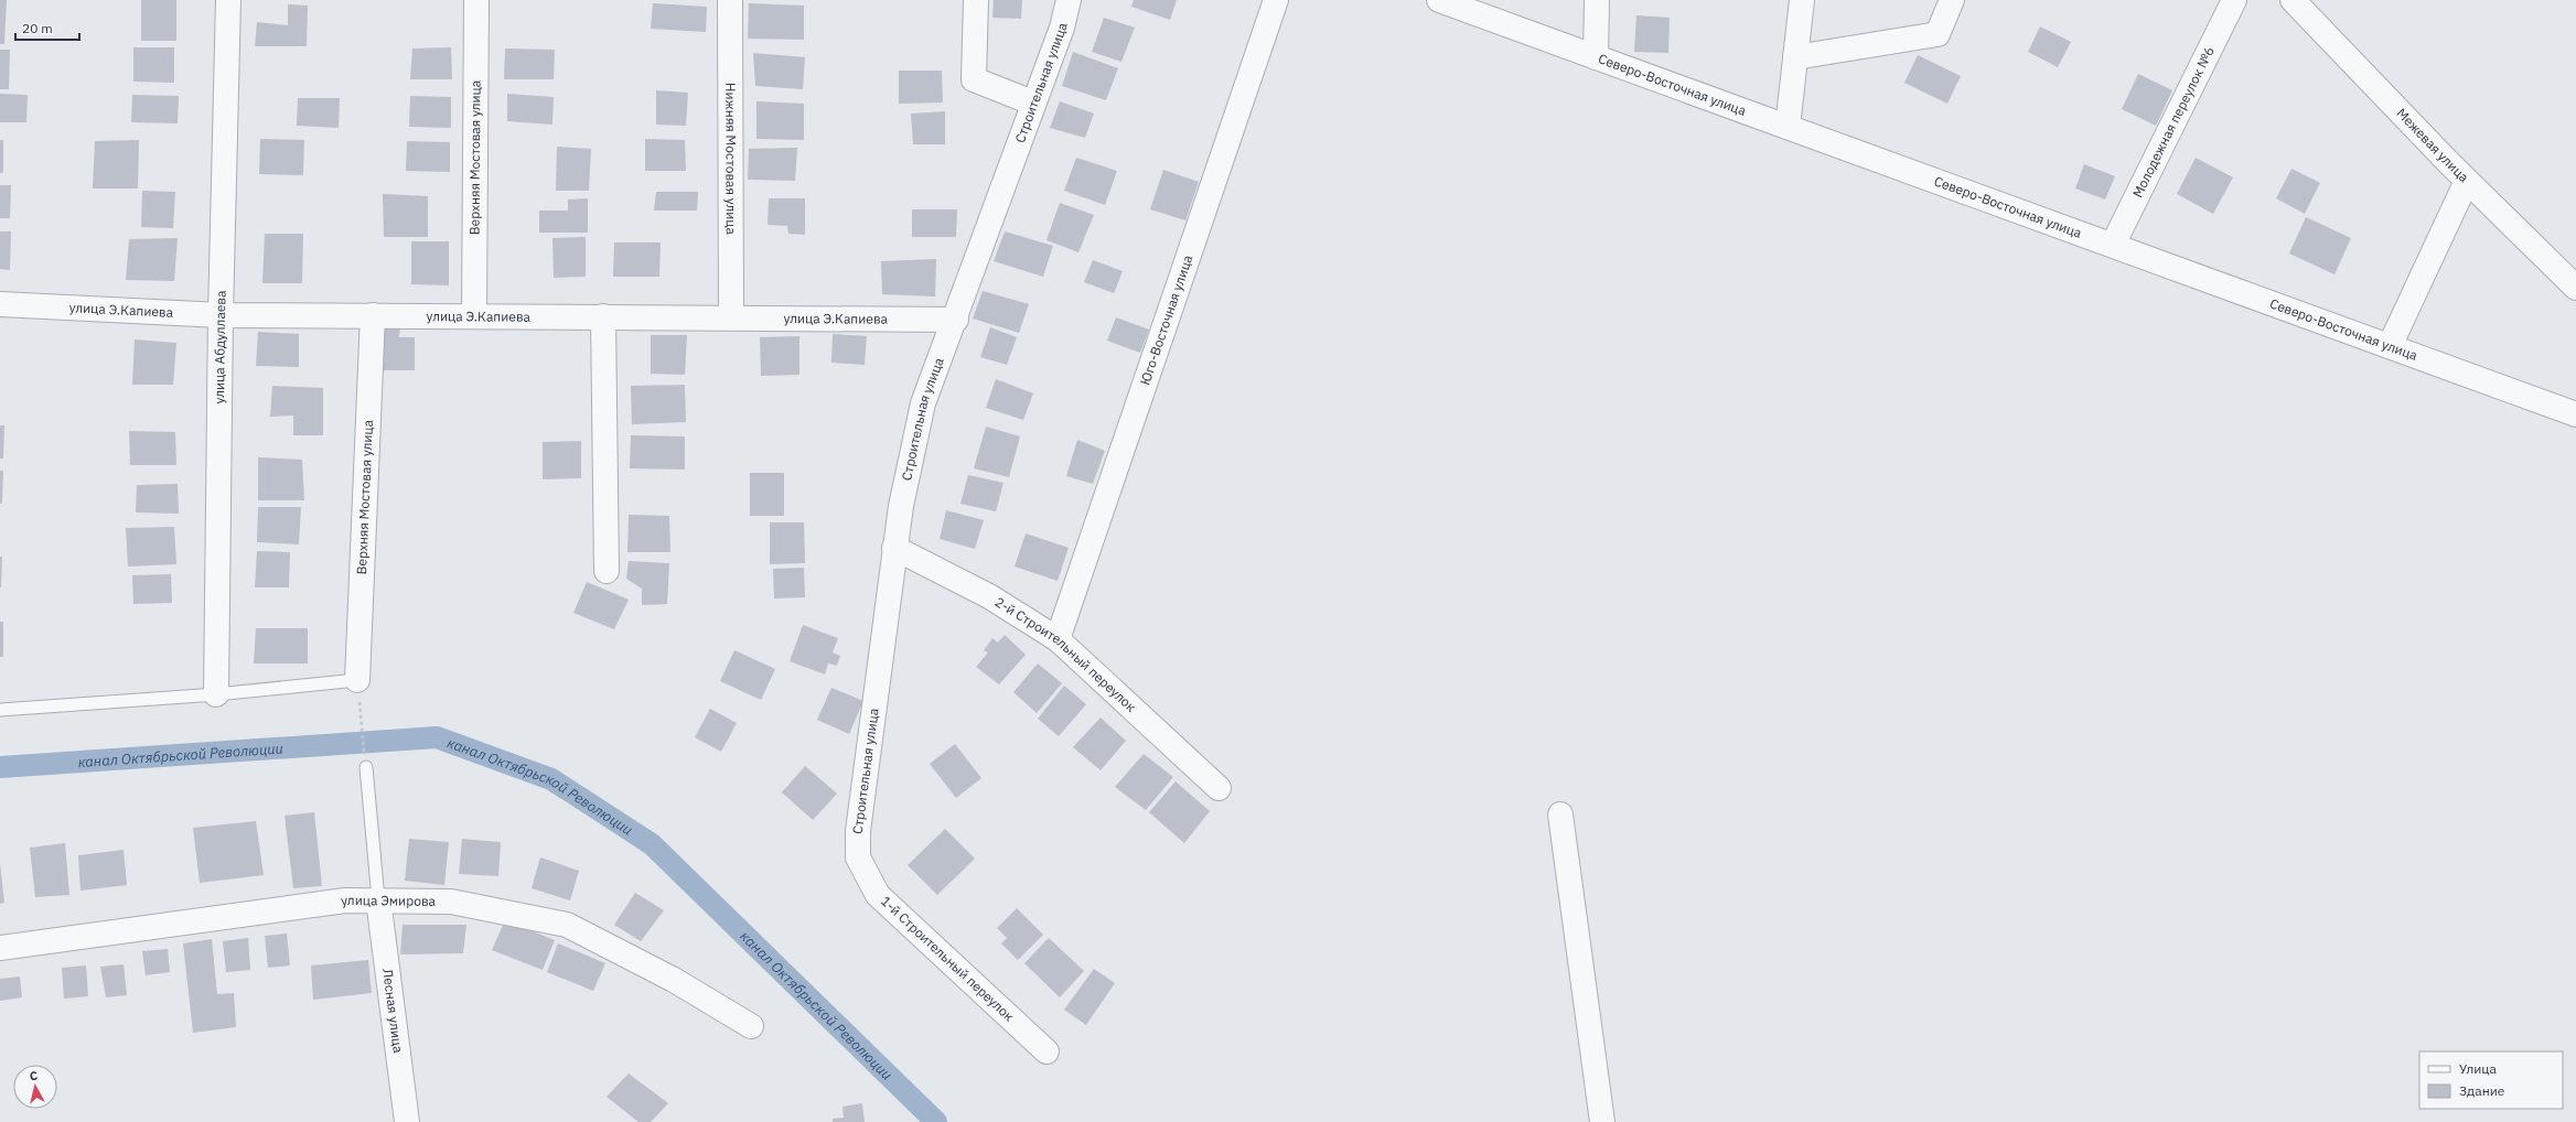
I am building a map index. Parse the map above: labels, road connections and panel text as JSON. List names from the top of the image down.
{
  "streets": {
    "street": [
      "Строительная улица",
      "Северо-Восточная улица",
      "Молодежная переулок №6",
      "Межевая улица",
      "Верхняя Мостовая улица",
      "Нижняя Мостовая улица",
      "улица Э.Капиева",
      "Юго-Восточная улица",
      "улица Абдуллаева",
      "2-й Строительный переулок",
      "улица Эмирова",
      "1-й Строительный переулок",
      "Лесная улица"
    ]
  },
  "crossings": [
    ["Строительная улица", "улица Э.Капиева"],
    ["Строительная улица", "2-й Строительный переулок"],
    ["Строительная улица", "1-й Строительный переулок"],
    ["Северо-Восточная улица", "Молодежная переулок №6"],
    ["Верхняя Мостовая улица", "улица Э.Капиева"],
    ["Нижняя Мостовая улица", "улица Э.Капиева"],
    ["улица Э.Капиева", "улица Абдуллаева"],
    ["Юго-Восточная улица", "2-й Строительный переулок"],
    ["улица Эмирова", "Лесная улица"]
  ],
  "water": ["канал Октябрьской Революции"],
  "legend": ["Улица", "Здание"],
  "scale_bar": "20 m",
  "north": "top"
}
